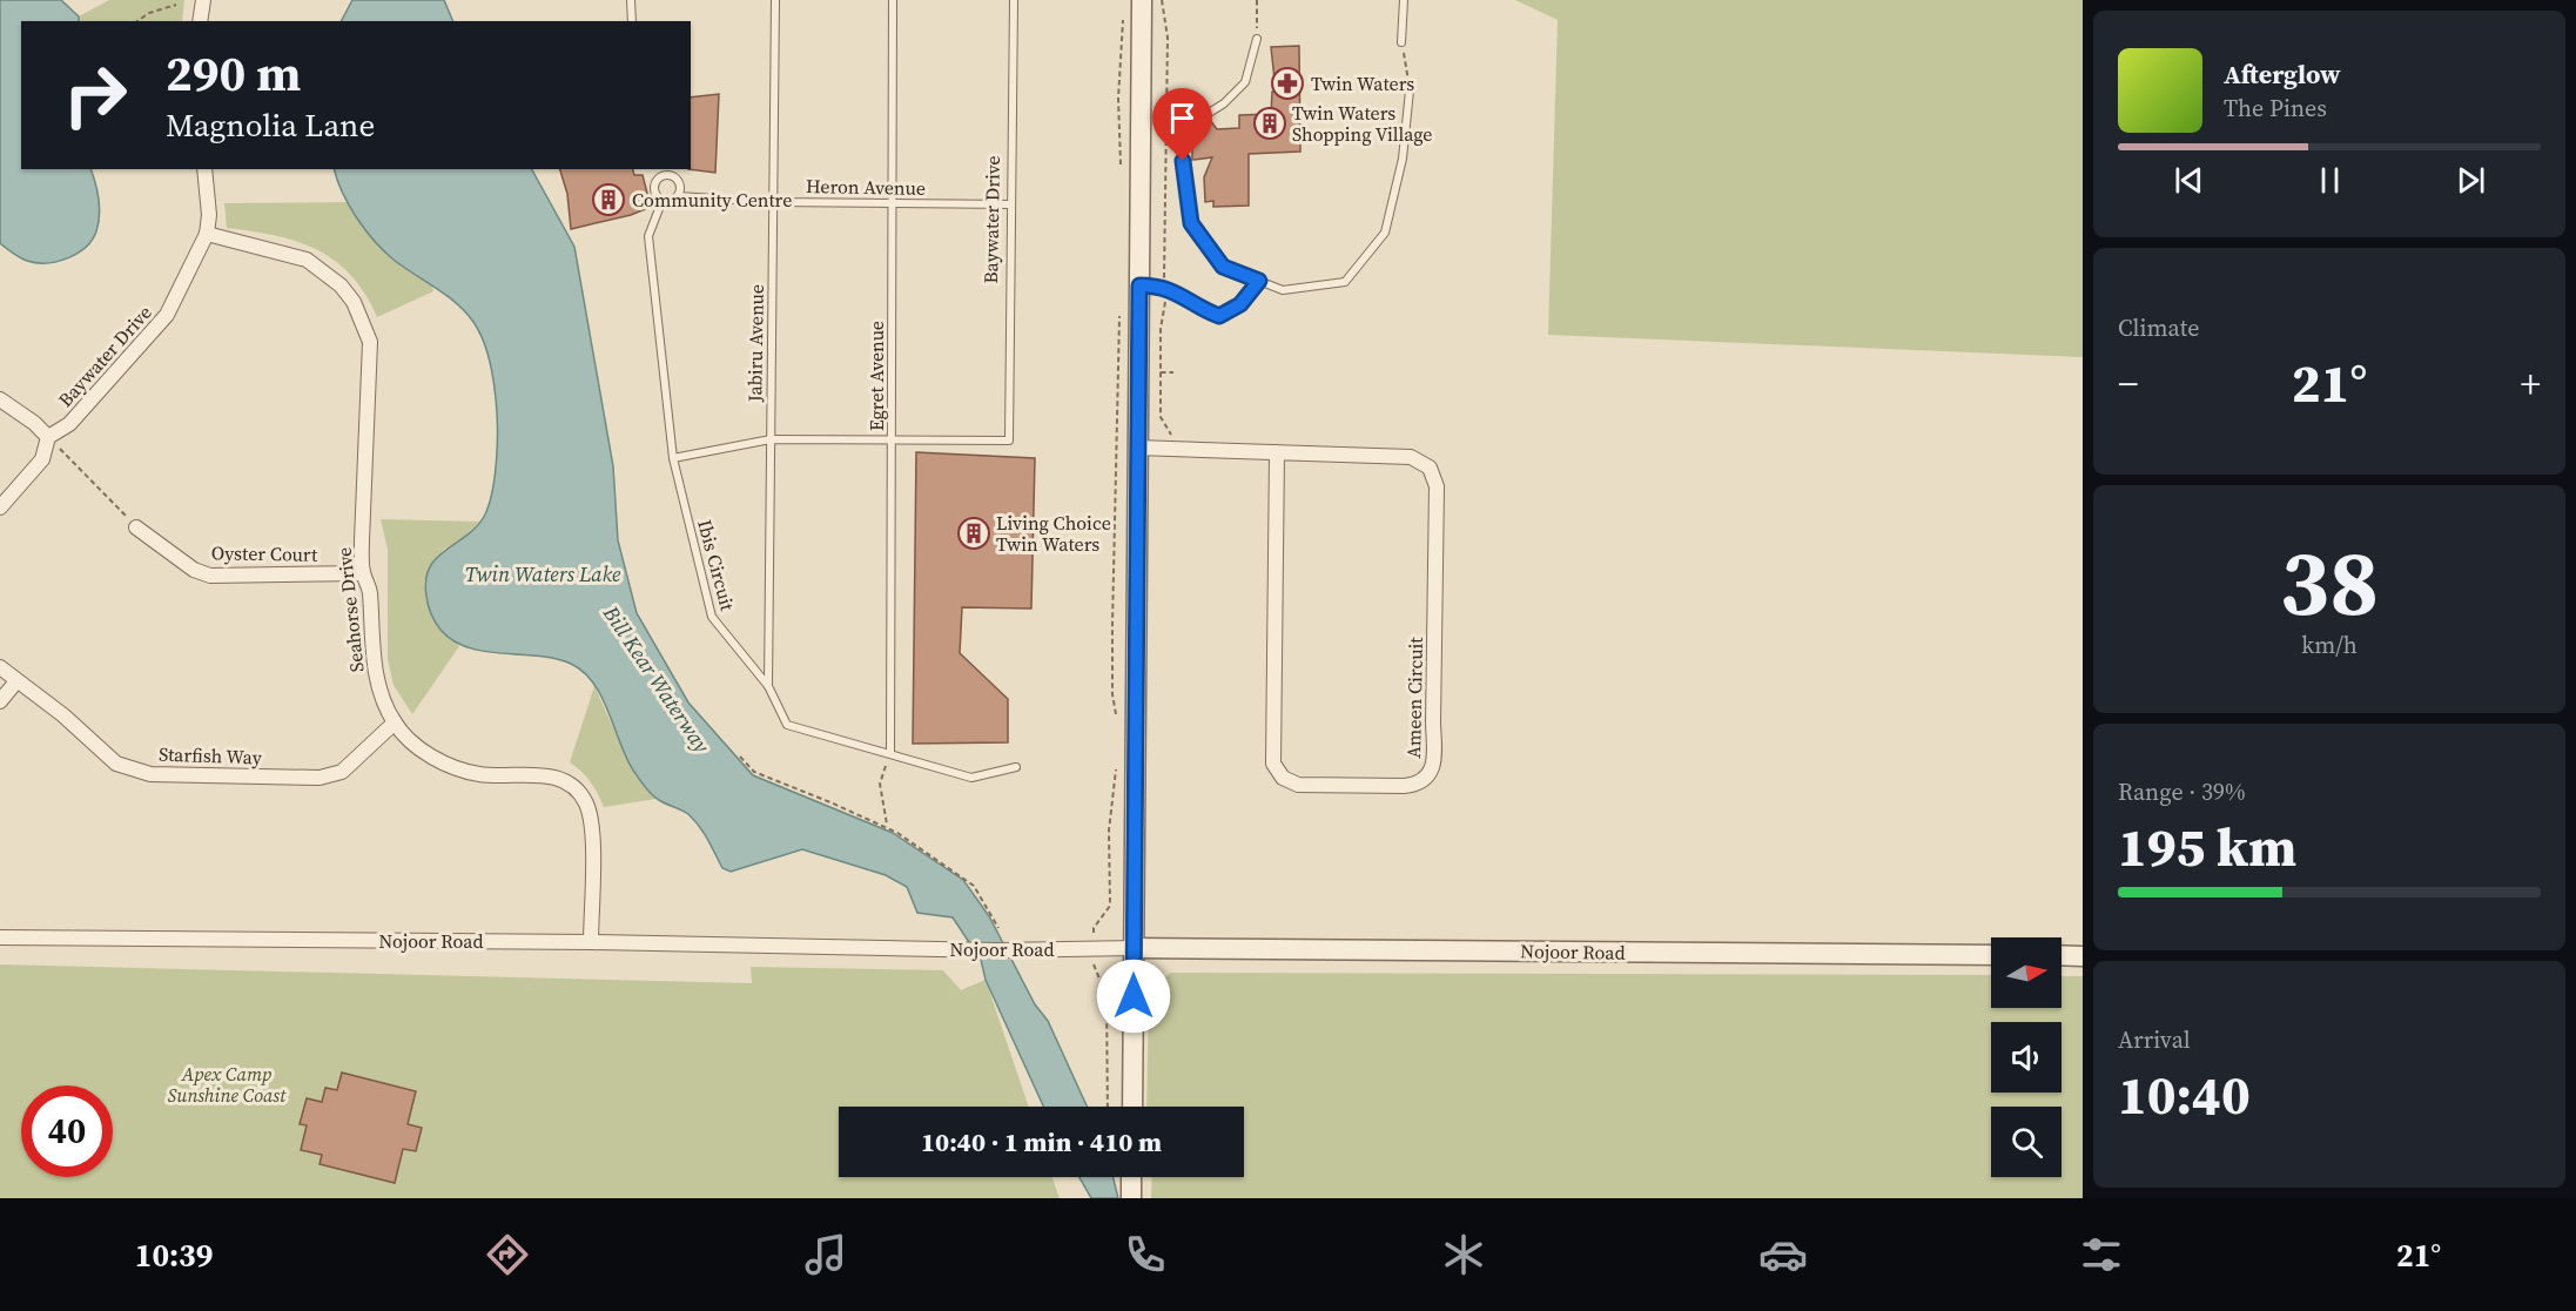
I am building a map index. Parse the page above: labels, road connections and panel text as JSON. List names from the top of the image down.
{
  "streets": {
    "street": [
      "Baywater Drive",
      "Oyster Court",
      "Seahorse Drive",
      "Ameen Circuit",
      "Starfish Way",
      "Nojoor Road"
    ],
    "lane": [
      "Heron Avenue",
      "Jabiru Avenue",
      "Egret Avenue",
      "Ibis Circuit"
    ]
  },
  "crossings": [
    ["Heron Avenue", "Baywater Drive"],
    ["Heron Avenue", "Jabiru Avenue"],
    ["Heron Avenue", "Egret Avenue"],
    ["Heron Avenue", "Ibis Circuit"],
    ["Baywater Drive", "Egret Avenue"],
    ["Baywater Drive", "Seahorse Drive"],
    ["Jabiru Avenue", "Ibis Circuit"],
    ["Egret Avenue", "Ibis Circuit"],
    ["Oyster Court", "Seahorse Drive"],
    ["Seahorse Drive", "Starfish Way"],
    ["Seahorse Drive", "Nojoor Road"]
  ],
  "water": ["Twin Waters Lake", "Bill Kear Waterway"],
  "parks": ["Apex Camp Sunshine Coast"],
  "places": {
    "pharmacy": ["Twin Waters"],
    "building": ["Twin Waters Shopping Village", "Community Centre", "Living Choice Twin Waters"]
  },
  "north": "right",
  "page": {
    "turn": ["290 m", "Magnolia Lane"],
    "song": ["Afterglow", "The Pines"],
    "tile": [
      "Climate",
      ["38", "km/h"],
      ["Range · 39%", "195 km"],
      ["Arrival", "10:40"]
    ],
    "heat": ["−", "21°", "+"],
    "limit": "40",
    "trip": "10:40 · 1 min · 410 m",
    "tabs": ["10:39", "21°"]
  }
}
